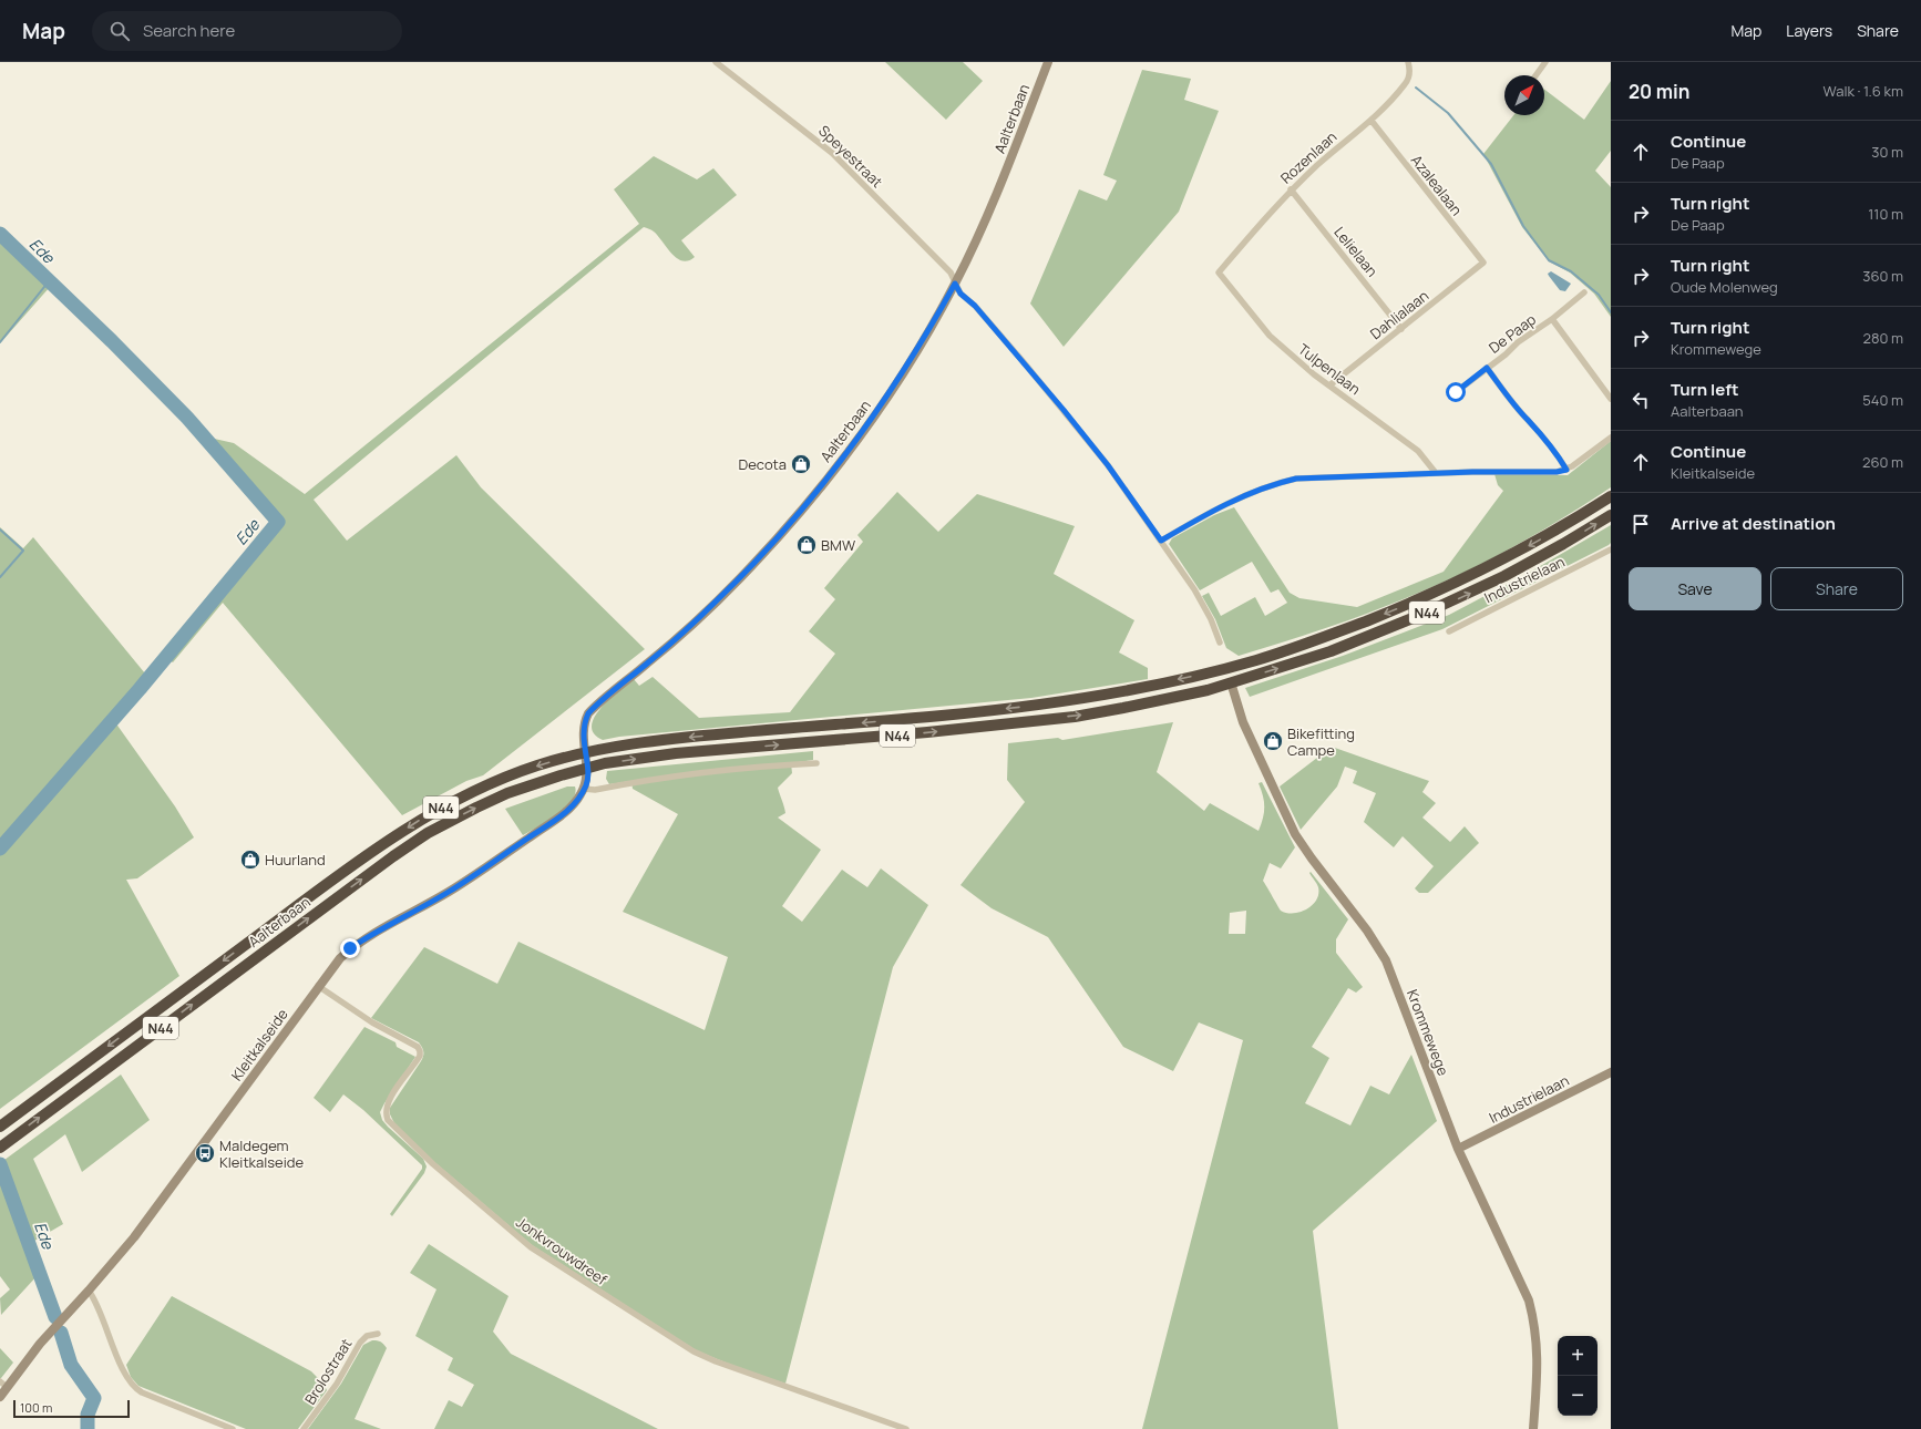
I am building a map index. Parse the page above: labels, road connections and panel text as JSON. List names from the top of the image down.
{
  "streets": {
    "highway": ["Aalterbaan", "N44"],
    "street": [
      "Speyestraat",
      "Rozenlaan",
      "Azalealaan",
      "Lelielaan",
      "Dahlialaan",
      "De Paap",
      "Tulpenlaan",
      "Industrielaan",
      "Krommewege",
      "Kleitkalseide",
      "Jonkvrouwdreef",
      "Brolostraat"
    ]
  },
  "crossings": [
    ["Aalterbaan", "Speyestraat"],
    ["Aalterbaan", "N44"],
    ["Rozenlaan", "Azalealaan"],
    ["Rozenlaan", "Lelielaan"],
    ["Rozenlaan", "Tulpenlaan"],
    ["Azalealaan", "Dahlialaan"],
    ["Lelielaan", "Dahlialaan"],
    ["Dahlialaan", "Tulpenlaan"],
    ["Industrielaan", "Krommewege"],
    ["N44", "Krommewege"],
    ["Kleitkalseide", "Jonkvrouwdreef"]
  ],
  "water": ["Ede"],
  "places": {
    "shop": [
      "Decota",
      "BMW",
      "Bikefitting Campe",
      "Huurland"
    ],
    "bus stop": ["Maldegem Kleitkalseide"]
  },
  "scale_bar": "100 m",
  "north": "top right",
  "page": {
    "header": "Map",
    "search": "Search here",
    "nav": ["Map", "Layers", "Share"],
    "heading": ["20 min", "Walk · 1.6 km"],
    "list": [
      ["Continue", "De Paap", "30 m"],
      ["Turn right", "De Paap", "110 m"],
      ["Turn right", "Oude Molenweg", "360 m"],
      ["Turn right", "Krommewege", "280 m"],
      ["Turn left", "Aalterbaan", "540 m"],
      ["Continue", "Kleitkalseide", "260 m"],
      "Arrive at destination"
    ],
    "buttons": ["Save", "Share"],
    "map_buttons": ["+", "−"],
    "scale": "100 m"
  }
}
